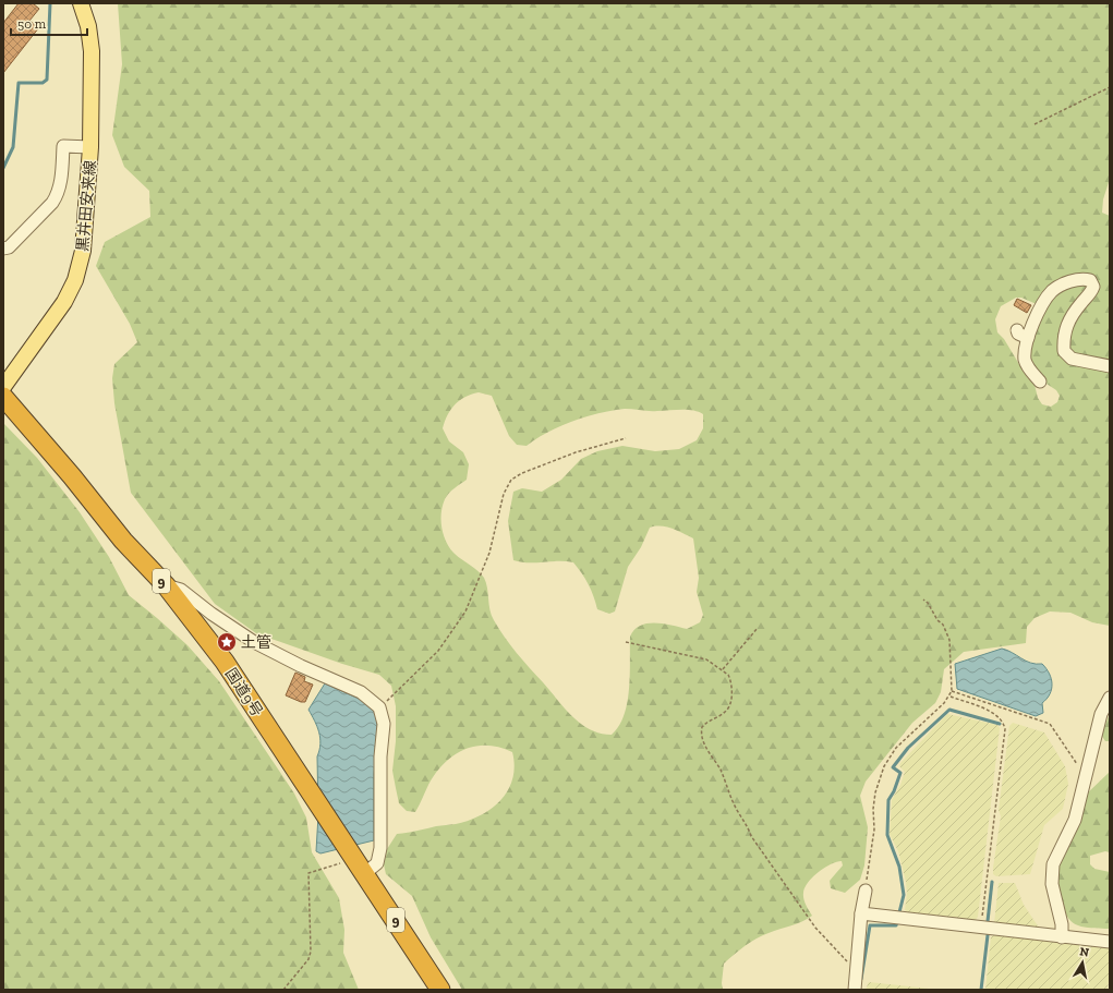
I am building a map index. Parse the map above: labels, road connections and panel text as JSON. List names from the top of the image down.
{
  "streets": {
    "highway": ["9", "国道9号"],
    "main road": ["黒井田安来線"]
  },
  "places": {
    "place": ["土管"]
  },
  "scale_bar": "50 m",
  "north": "top"
}
